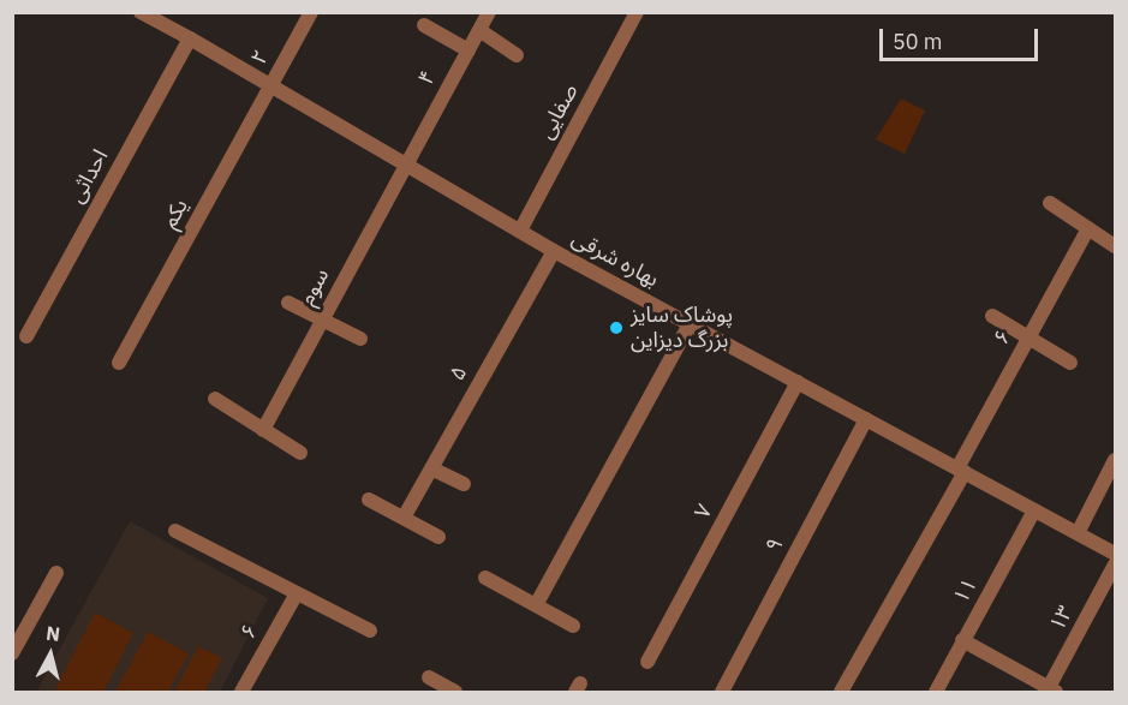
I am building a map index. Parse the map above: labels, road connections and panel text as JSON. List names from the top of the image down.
{
  "streets": {
    "street": [
      "۲",
      "۴",
      "صفایی",
      "احداثی",
      "یکم",
      "بهاره شرقی",
      "سوم",
      "۶",
      "۵",
      "۷",
      "۹",
      "۱۱",
      "۱۳"
    ]
  },
  "crossings": [
    ["۲", "یکم"],
    ["۲", "بهاره شرقی"],
    ["۴", "بهاره شرقی"],
    ["۴", "سوم"],
    ["صفایی", "بهاره شرقی"],
    ["احداثی", "بهاره شرقی"],
    ["یکم", "بهاره شرقی"],
    ["بهاره شرقی", "سوم"],
    ["بهاره شرقی", "۶"],
    ["بهاره شرقی", "۵"],
    ["بهاره شرقی", "۷"],
    ["بهاره شرقی", "۹"],
    ["بهاره شرقی", "۱۱"]
  ],
  "places": ["پوشاک سایز بزرگ دیزاین"],
  "scale_bar": "50 m",
  "north": "top"
}
